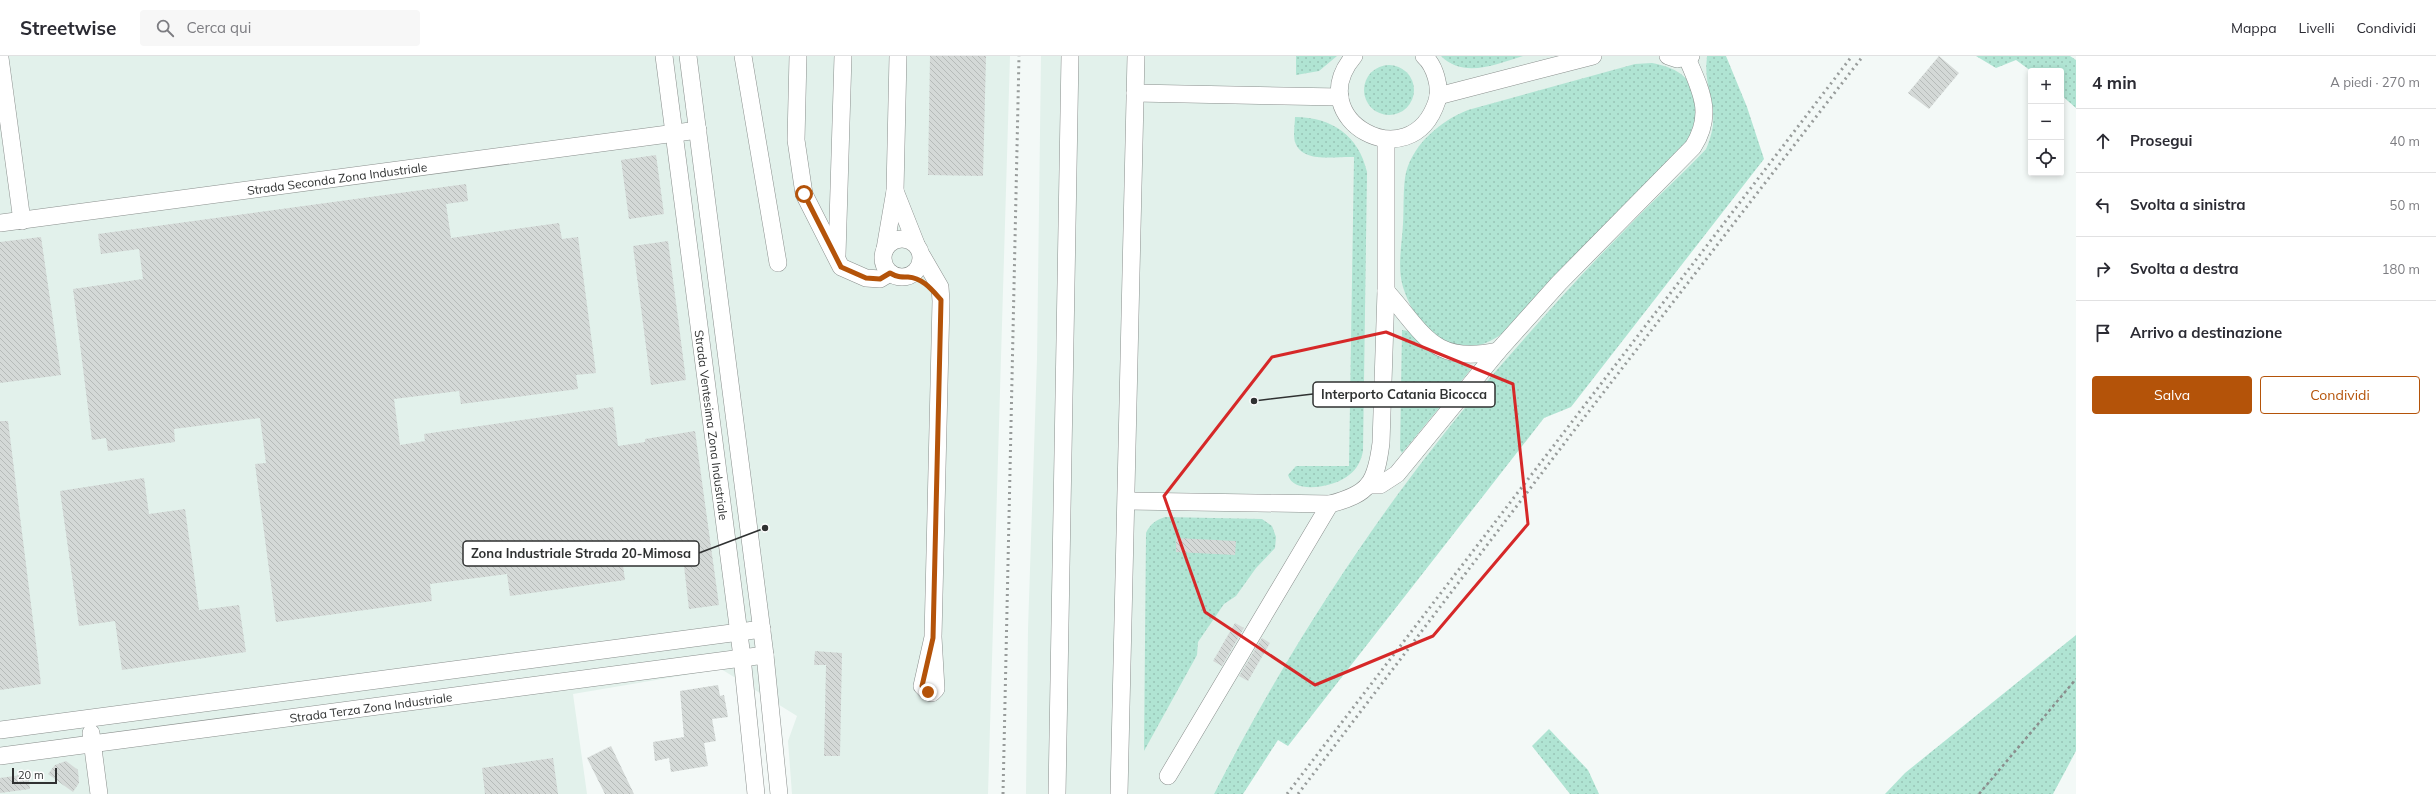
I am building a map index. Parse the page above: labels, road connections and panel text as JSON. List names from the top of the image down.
{
  "streets": {
    "street": ["Strada Seconda Zona Industriale", "Strada Ventesima Zona Industriale", "Strada Terza Zona Industriale"]
  },
  "crossings": [
    ["Strada Seconda Zona Industriale", "Strada Ventesima Zona Industriale"],
    ["Strada Ventesima Zona Industriale", "Strada Terza Zona Industriale"]
  ],
  "places": ["Interporto Catania Bicocca", "Zona Industriale Strada 20-Mimosa"],
  "scale_bar": "20 m",
  "page": {
    "header": "Streetwise",
    "search": "Cerca qui",
    "nav": ["Mappa", "Livelli", "Condividi"],
    "heading": ["4 min", "A piedi · 270 m"],
    "map_buttons": ["+", "−"],
    "list": [
      ["Prosegui", "40 m"],
      ["Svolta a sinistra", "50 m"],
      ["Svolta a destra", "180 m"],
      "Arrivo a destinazione"
    ],
    "buttons": ["Salva", "Condividi"],
    "scale": "20 m"
  }
}
